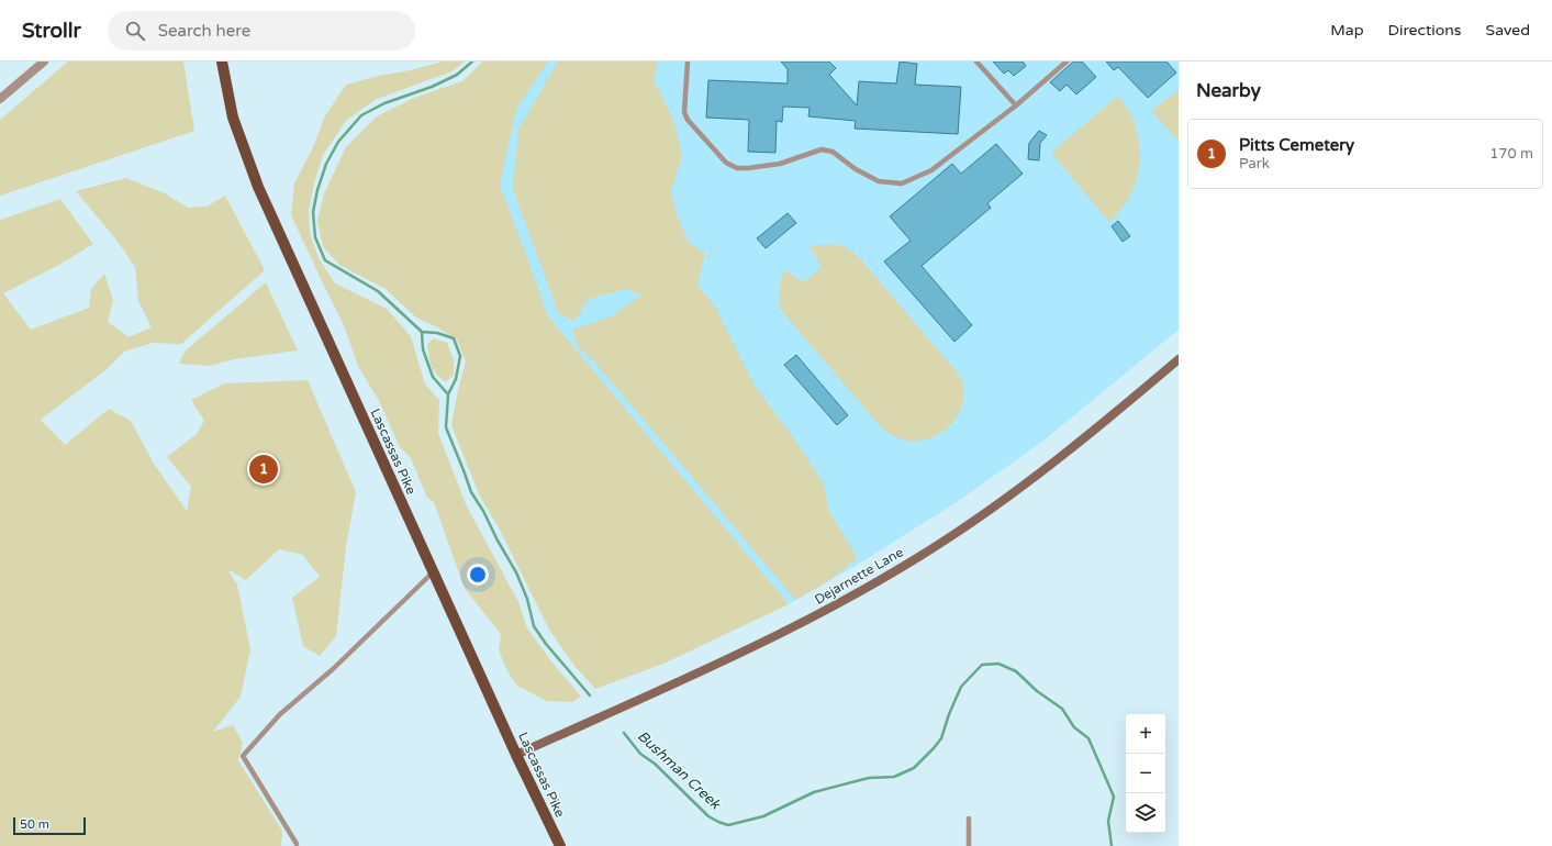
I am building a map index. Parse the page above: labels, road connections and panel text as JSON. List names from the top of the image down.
{
  "streets": {
    "main road": ["Lascassas Pike", "Dejarnette Lane"]
  },
  "crossings": [
    ["Lascassas Pike", "Dejarnette Lane"]
  ],
  "water": ["Bushman Creek"],
  "scale_bar": "50 m",
  "page": {
    "header": "Strollr",
    "search": "Search here",
    "nav": ["Map", "Directions", "Saved"],
    "heading": "Nearby",
    "list": [
      {
        "mark": "1",
        "name": "Pitts Cemetery",
        "note": "Park",
        "value": "170 m"
      }
    ],
    "pins": "1",
    "map_buttons": ["+", "−"],
    "scale": "50 m"
  }
}
